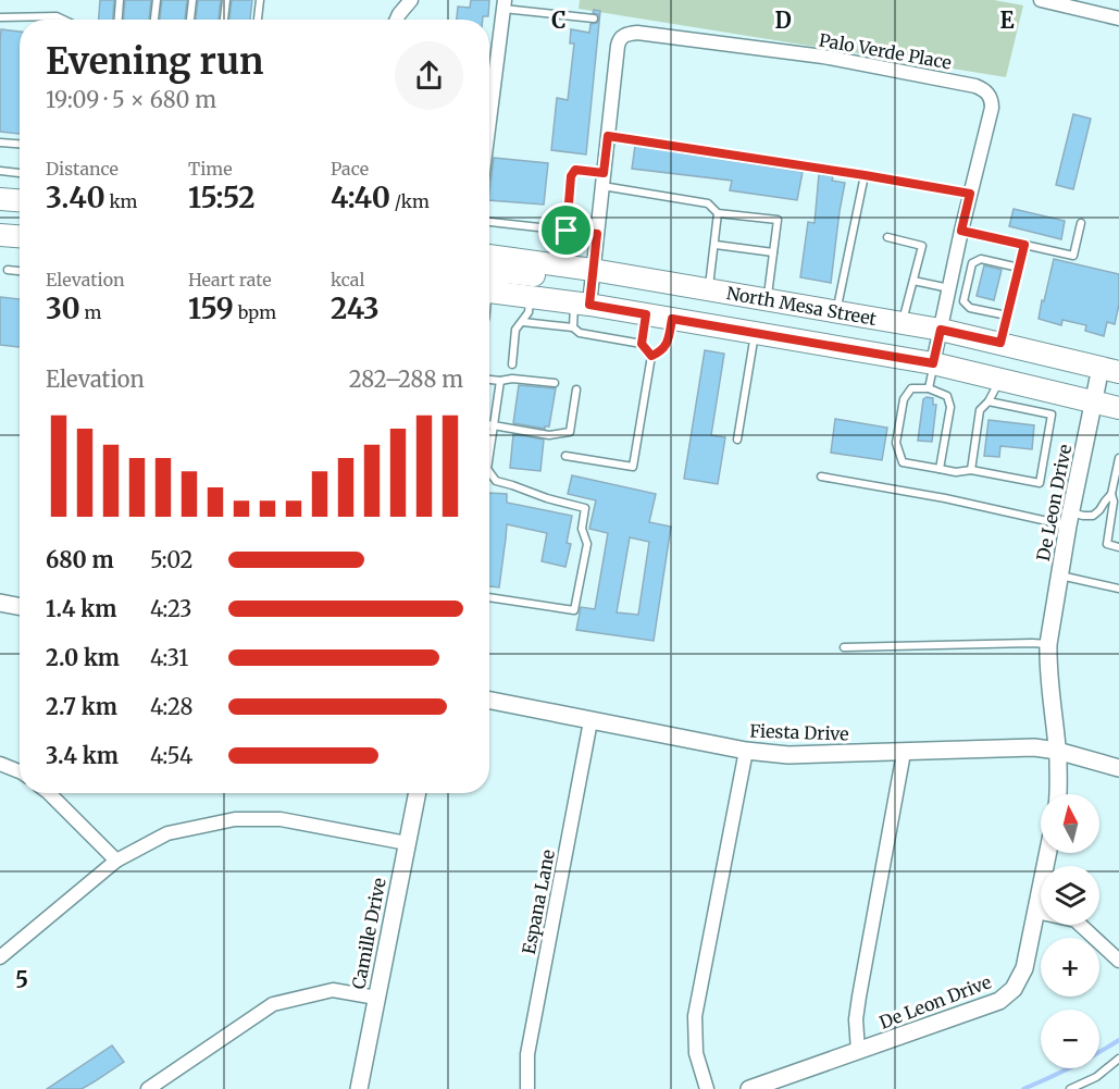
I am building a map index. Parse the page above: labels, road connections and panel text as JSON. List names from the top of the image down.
{
  "streets": {
    "main road": ["North Mesa Street"],
    "street": [
      "Palo Verde Place",
      "De Leon Drive",
      "Fiesta Drive",
      "Espana Lane",
      "Camille Drive"
    ]
  },
  "crossings": [
    ["North Mesa Street", "De Leon Drive"],
    ["De Leon Drive", "Fiesta Drive"],
    ["Fiesta Drive", "Espana Lane"]
  ],
  "north": "top",
  "page": {
    "heading": ["Evening run", "19:09 · 5 × 680 m"],
    "stats": [
      ["Distance", "3.40 km"],
      ["Time", "15:52"],
      ["Pace", "4:40 /km"],
      ["Elevation", "30 m"],
      ["Heart rate", "159 bpm"],
      ["kcal", "243"]
    ],
    "chart": ["Elevation", "282–288 m"],
    "list": [
      {
        "name": "680 m",
        "note": "5:02"
      },
      {
        "name": "1.4 km",
        "note": "4:23"
      },
      {
        "name": "2.0 km",
        "note": "4:31"
      },
      {
        "name": "2.7 km",
        "note": "4:28"
      },
      {
        "name": "3.4 km",
        "note": "4:54"
      }
    ],
    "map_buttons": ["+", "−"]
  },
  "grid": {
    "columns": ["C", "D", "E"],
    "rows": ["5"]
  }
}
